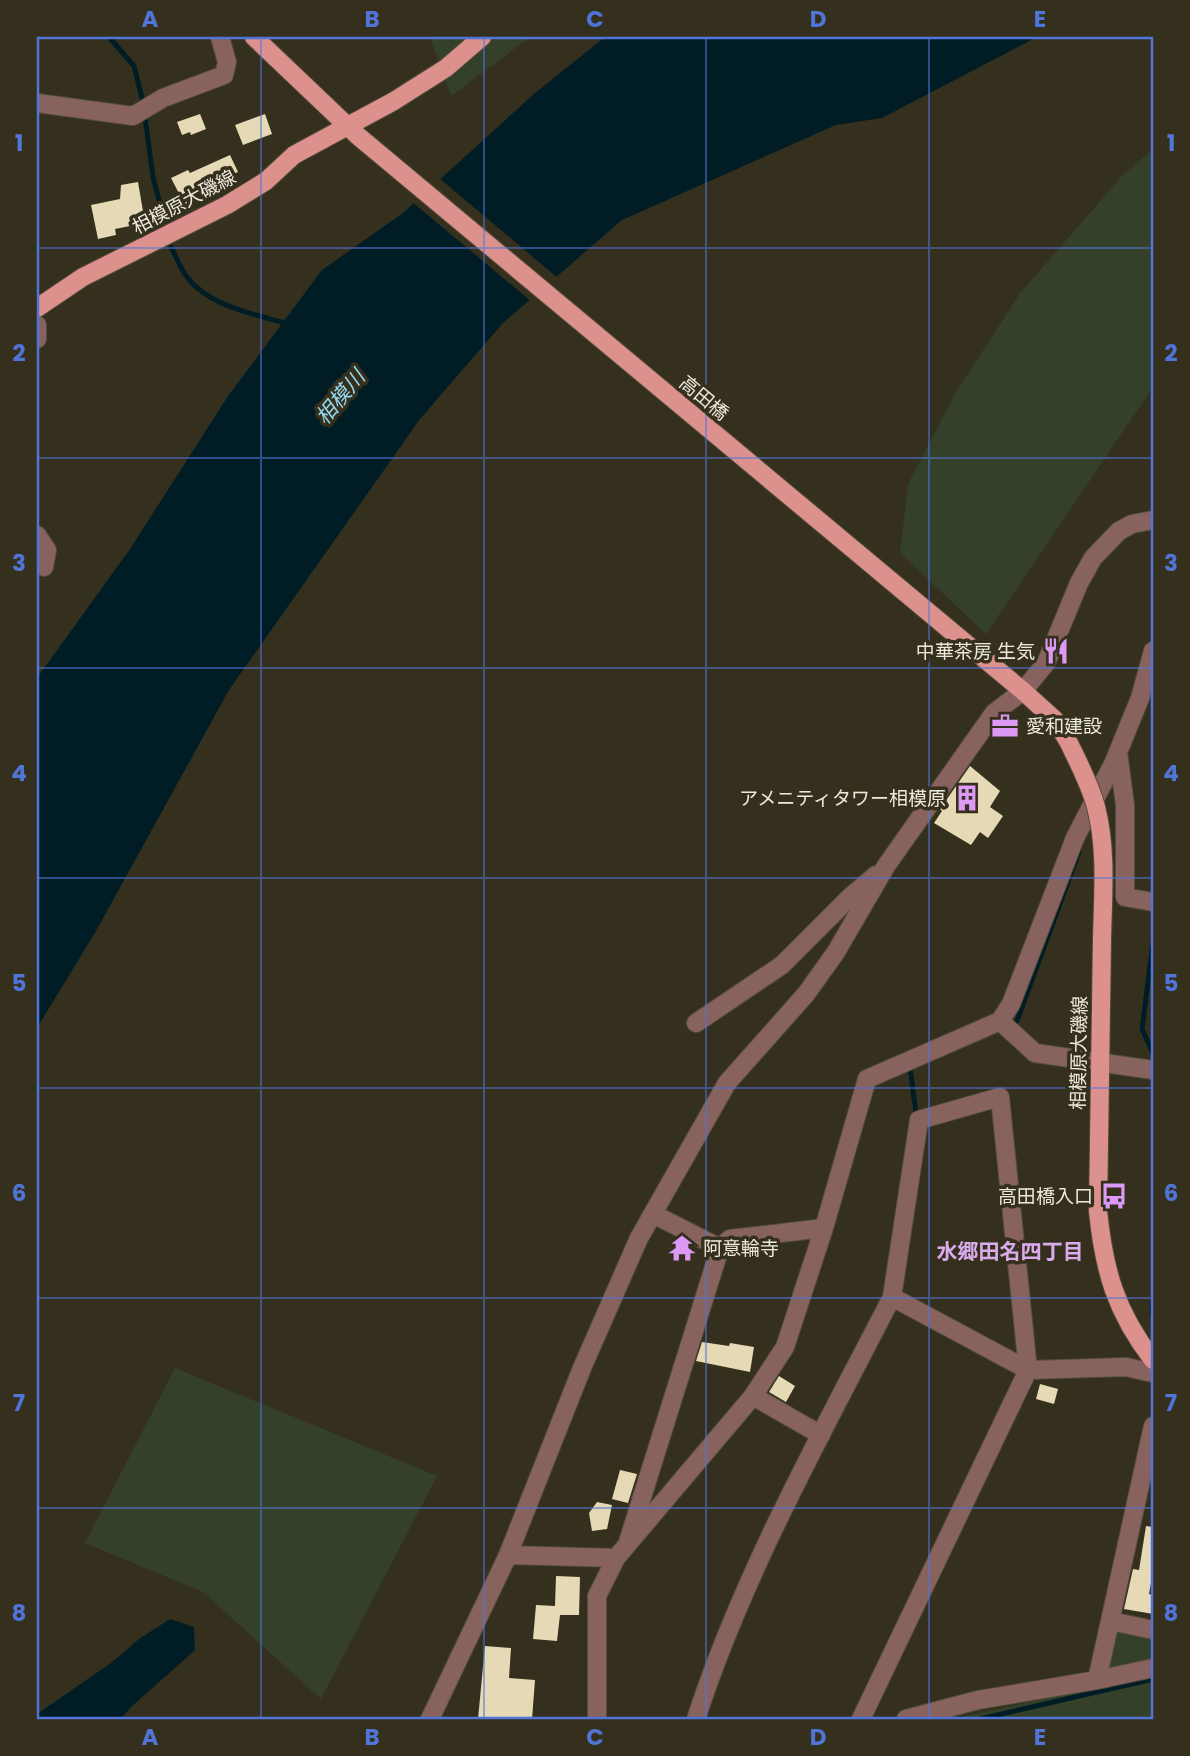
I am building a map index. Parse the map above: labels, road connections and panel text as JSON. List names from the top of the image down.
{
  "streets": {
    "main road": ["相模原大磯線", "高田橋"]
  },
  "crossings": [
    ["相模原大磯線", "高田橋"]
  ],
  "districts": ["水郷田名四丁目"],
  "water": ["相模川"],
  "places": {
    "restaurant": ["中華茶房 生気"],
    "office": ["愛和建設"],
    "building": ["アメニティタワー相模原"],
    "bus stop": ["高田橋入口"],
    "temple": ["阿意輪寺"]
  },
  "grid": {
    "columns": [
      "A",
      "B",
      "C",
      "D",
      "E"
    ],
    "rows": [
      "1",
      "2",
      "3",
      "4",
      "5",
      "6",
      "7",
      "8"
    ]
  }
}
